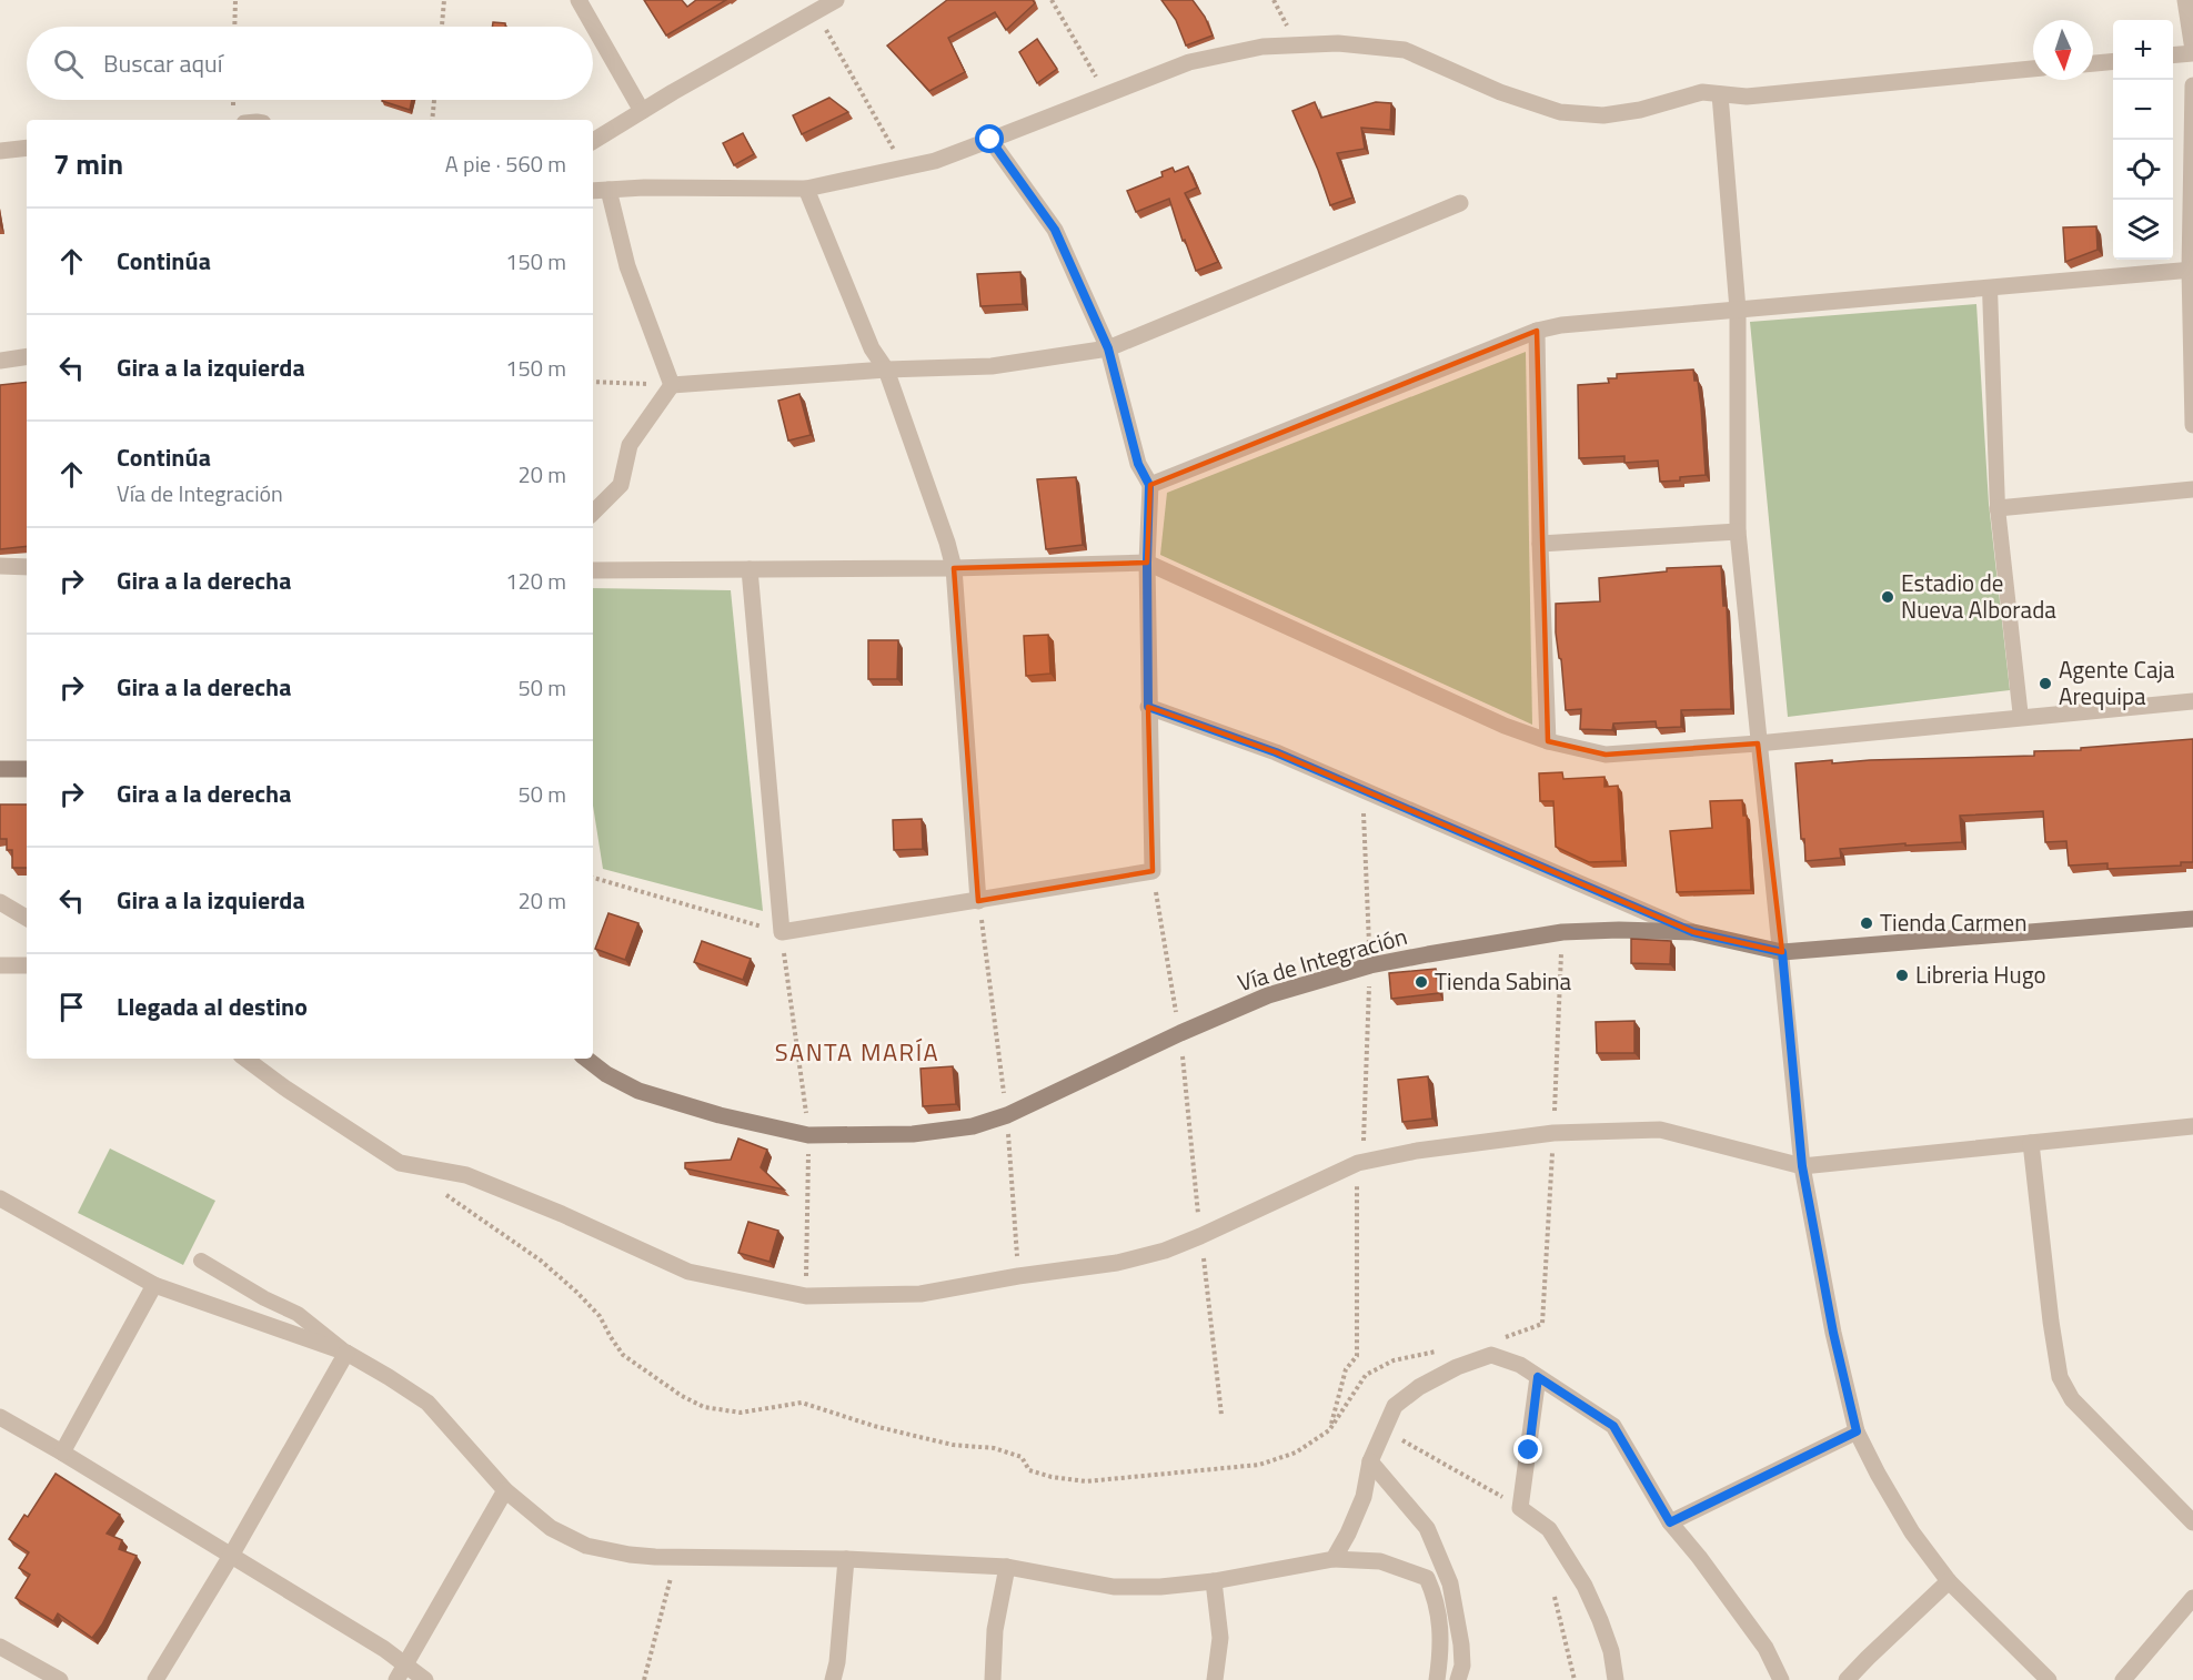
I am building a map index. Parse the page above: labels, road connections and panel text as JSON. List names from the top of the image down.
{
  "streets": {
    "main road": ["Vía de Integración"]
  },
  "districts": ["SANTA MARÍA"],
  "places": [
    "Estadio de Nueva Alborada",
    "Agente Caja Arequipa",
    "Tienda Carmen",
    "Libreria Hugo",
    "Tienda Sabina"
  ],
  "north": "bottom",
  "page": {
    "map_buttons": ["+", "−"],
    "search": "Buscar aquí",
    "heading": ["7 min", "A pie · 560 m"],
    "list": [
      ["Continúa", "150 m"],
      ["Gira a la izquierda", "150 m"],
      ["Continúa", "Vía de Integración", "20 m"],
      ["Gira a la derecha", "120 m"],
      ["Gira a la derecha", "50 m"],
      ["Gira a la derecha", "50 m"],
      ["Gira a la izquierda", "20 m"],
      "Llegada al destino"
    ]
  }
}
